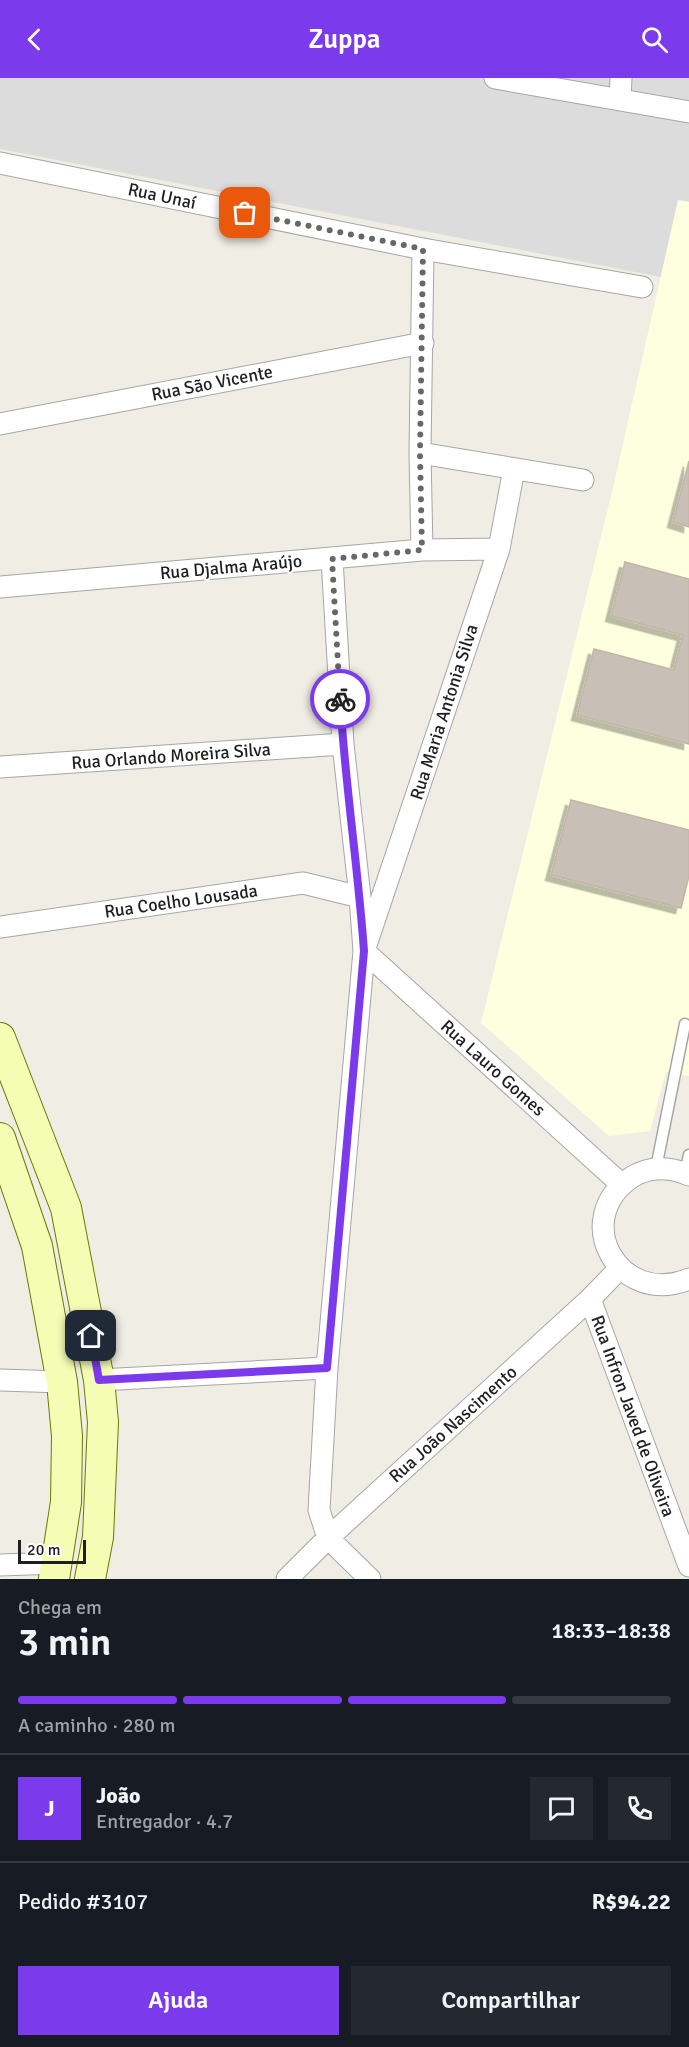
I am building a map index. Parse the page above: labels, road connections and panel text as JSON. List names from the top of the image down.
{
  "streets": {
    "street": [
      "Rua Unaí",
      "Rua São Vicente",
      "Rua Djalma Araújo",
      "Rua Maria Antonia Silva",
      "Rua Orlando Moreira Silva",
      "Rua Coelho Lousada",
      "Rua Lauro Gomes",
      "Rua Infron Javed de Oliveira",
      "Rua João Nascimento"
    ]
  },
  "crossings": [
    ["Rua Djalma Araújo", "Rua Maria Antonia Silva"],
    ["Rua Maria Antonia Silva", "Rua Lauro Gomes"],
    ["Rua Infron Javed de Oliveira", "Rua João Nascimento"]
  ],
  "scale_bar": "20 m",
  "page": {
    "header": "Zuppa",
    "scale": "20 m",
    "heading": ["3 min", "Chega em", "18:33–18:38"],
    "panel": [
      "João",
      "Entregador · 4.7",
      "Pedido #3107",
      "R$94.22"
    ],
    "bar": "A caminho · 280 m",
    "round": "J",
    "buttons": ["Ajuda", "Compartilhar"]
  }
}
